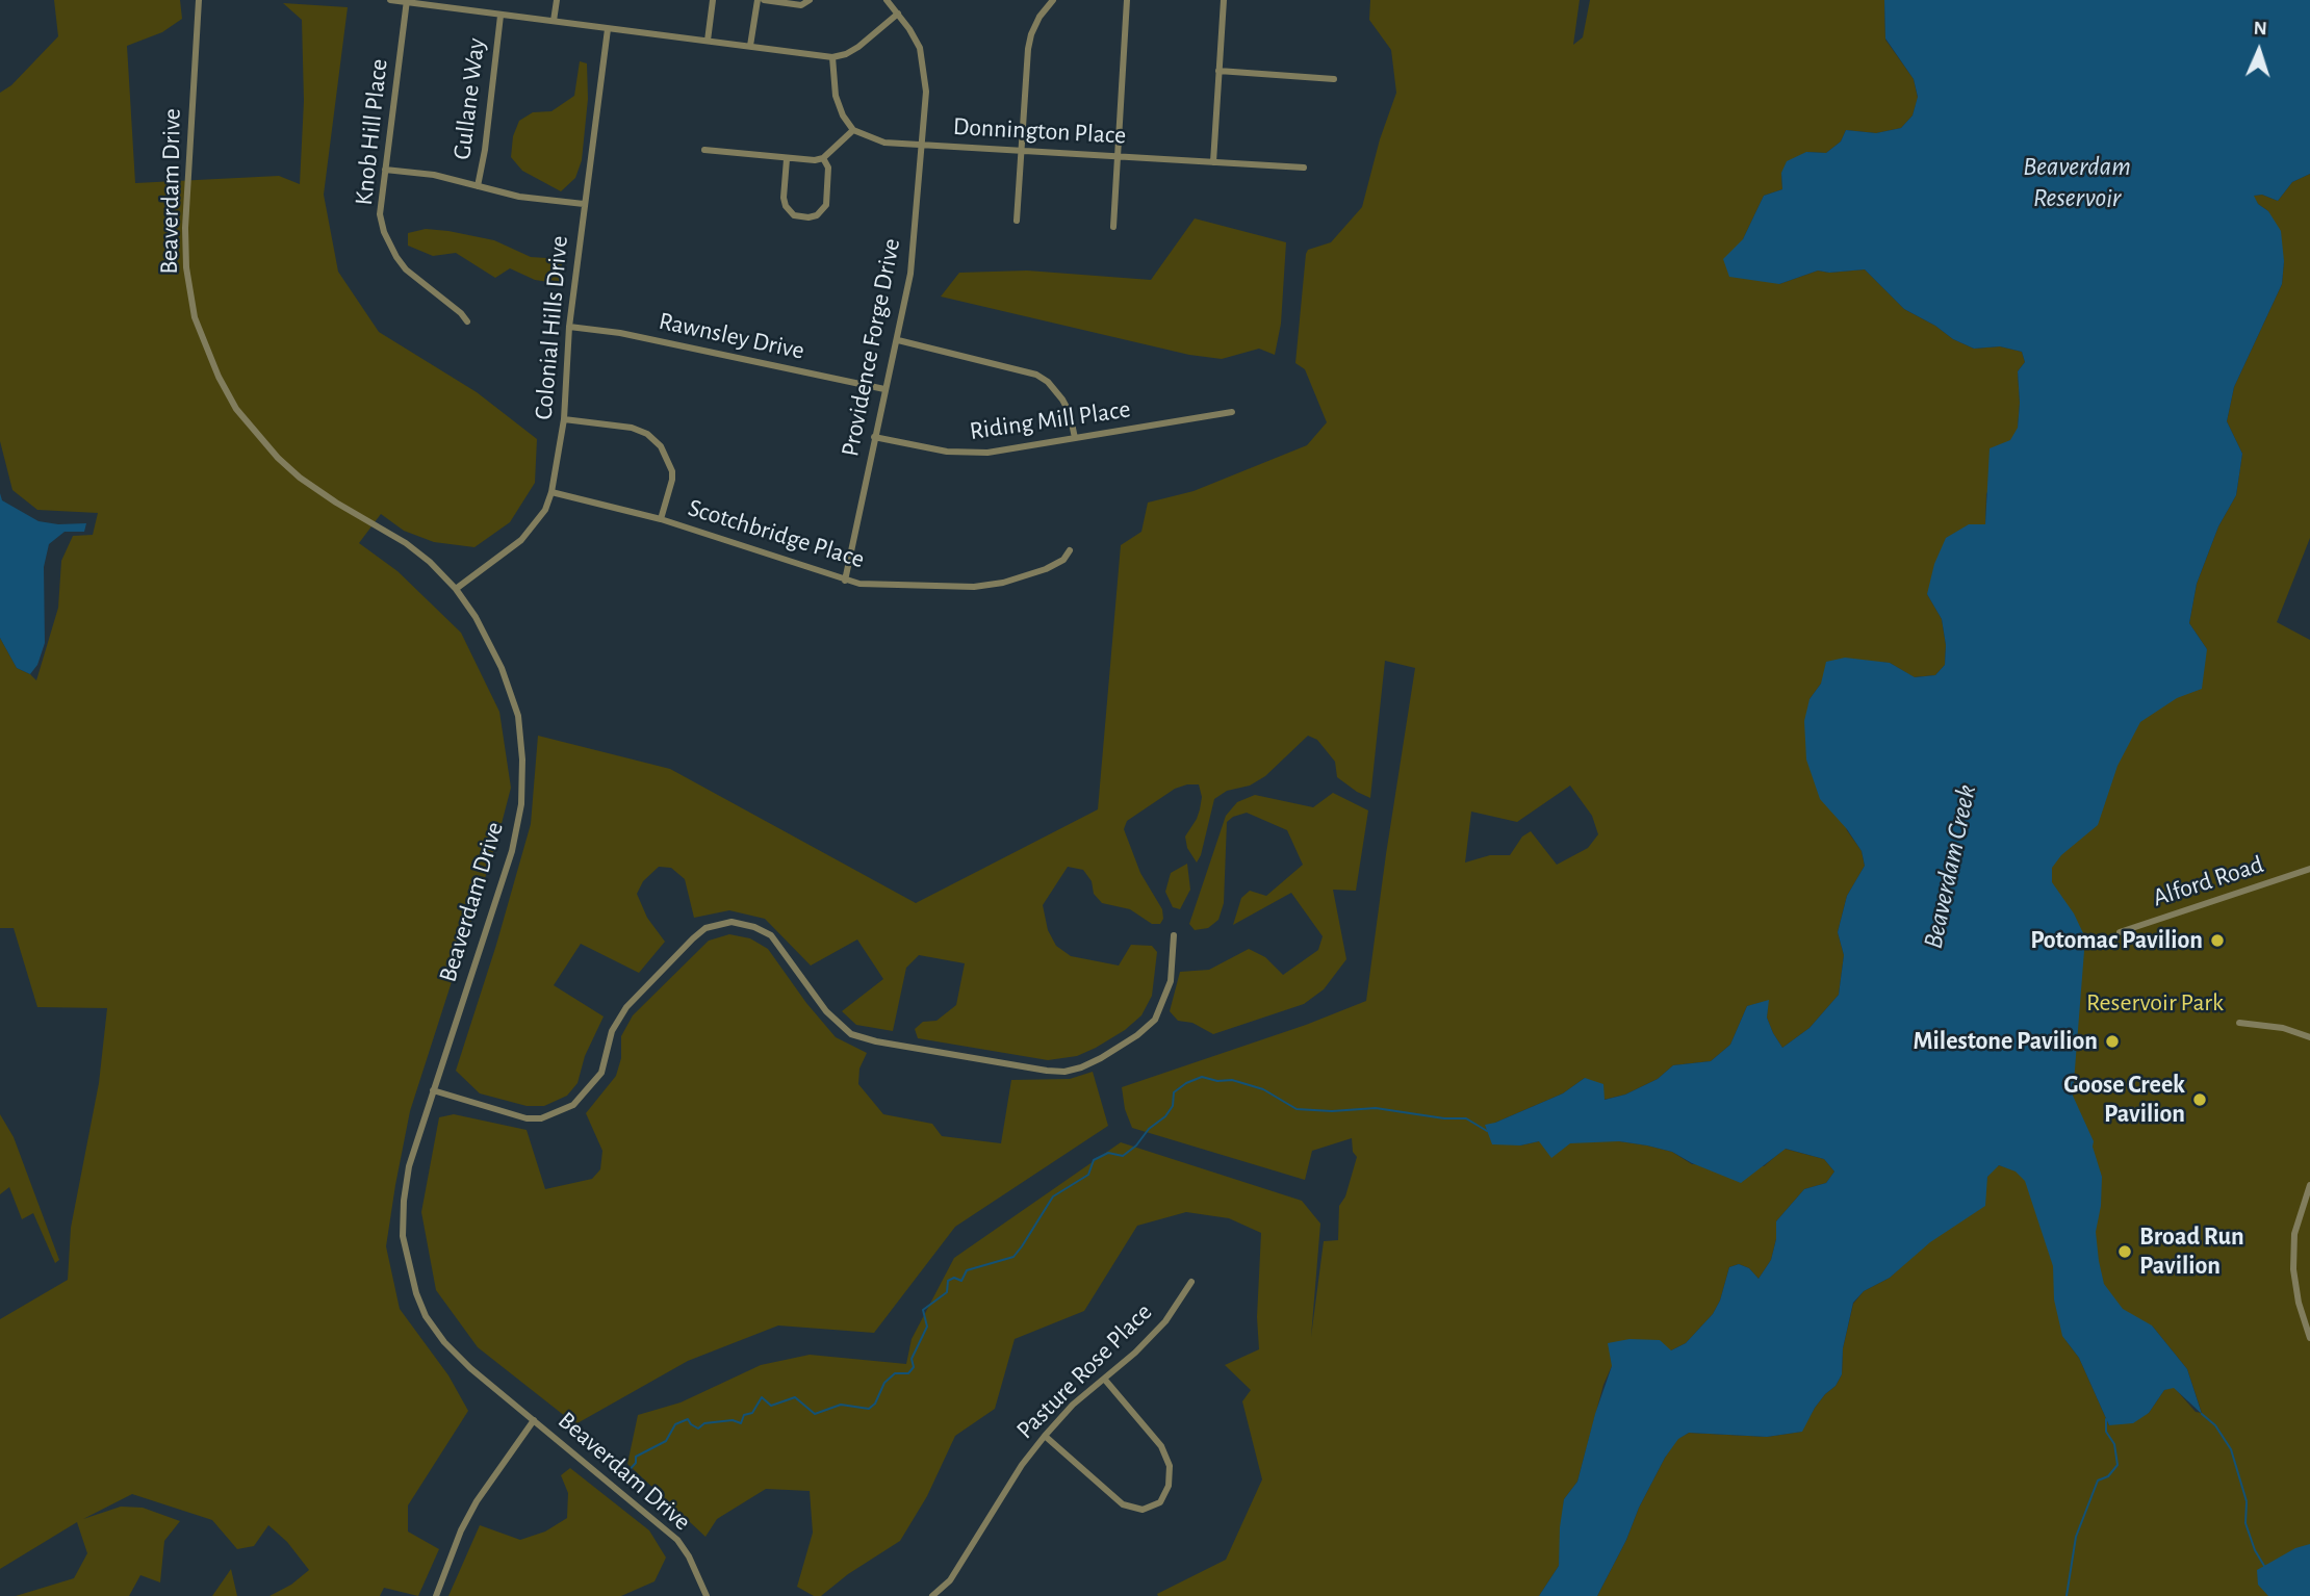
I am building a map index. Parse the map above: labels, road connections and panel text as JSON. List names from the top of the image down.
{
  "streets": {
    "street": [
      "Gullane Way",
      "Donnington Place",
      "Knob Hill Place",
      "Beaverdam Drive",
      "Colonial Hills Drive",
      "Rawnsley Drive",
      "Providence Forge Drive",
      "Riding Mill Place",
      "Scotchbridge Place",
      "Alford Road",
      "Pasture Rose Place"
    ]
  },
  "crossings": [
    ["Donnington Place", "Providence Forge Drive"],
    ["Beaverdam Drive", "Colonial Hills Drive"],
    ["Colonial Hills Drive", "Rawnsley Drive"],
    ["Colonial Hills Drive", "Scotchbridge Place"],
    ["Rawnsley Drive", "Providence Forge Drive"],
    ["Providence Forge Drive", "Riding Mill Place"],
    ["Providence Forge Drive", "Scotchbridge Place"]
  ],
  "water": ["Beaverdam Reservoir", "Beaverdam Creek"],
  "parks": ["Reservoir Park"],
  "places": [
    "Potomac Pavilion",
    "Milestone Pavilion",
    "Goose Creek Pavilion",
    "Broad Run Pavilion"
  ],
  "north": "top"
}
